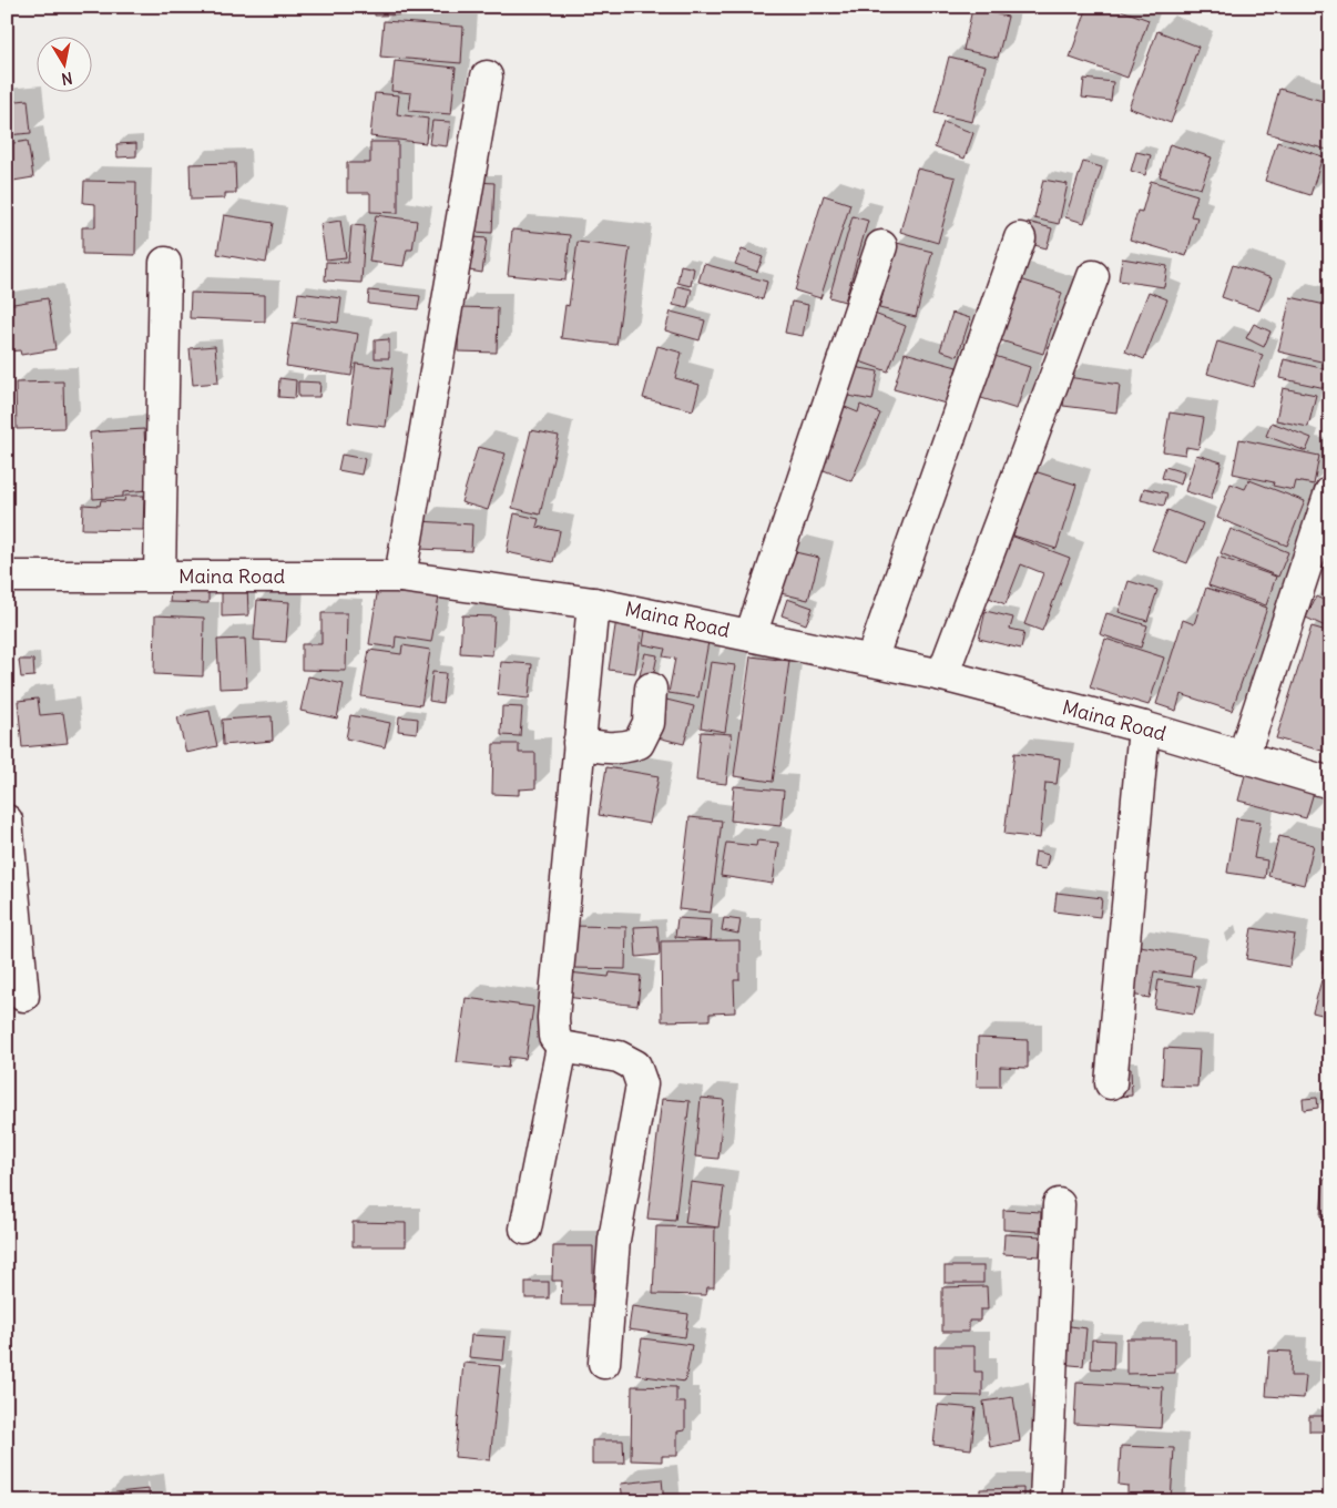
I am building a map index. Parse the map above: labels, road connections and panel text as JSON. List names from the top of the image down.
{
  "streets": {
    "street": ["Maina Road"]
  },
  "north": "bottom"
}
